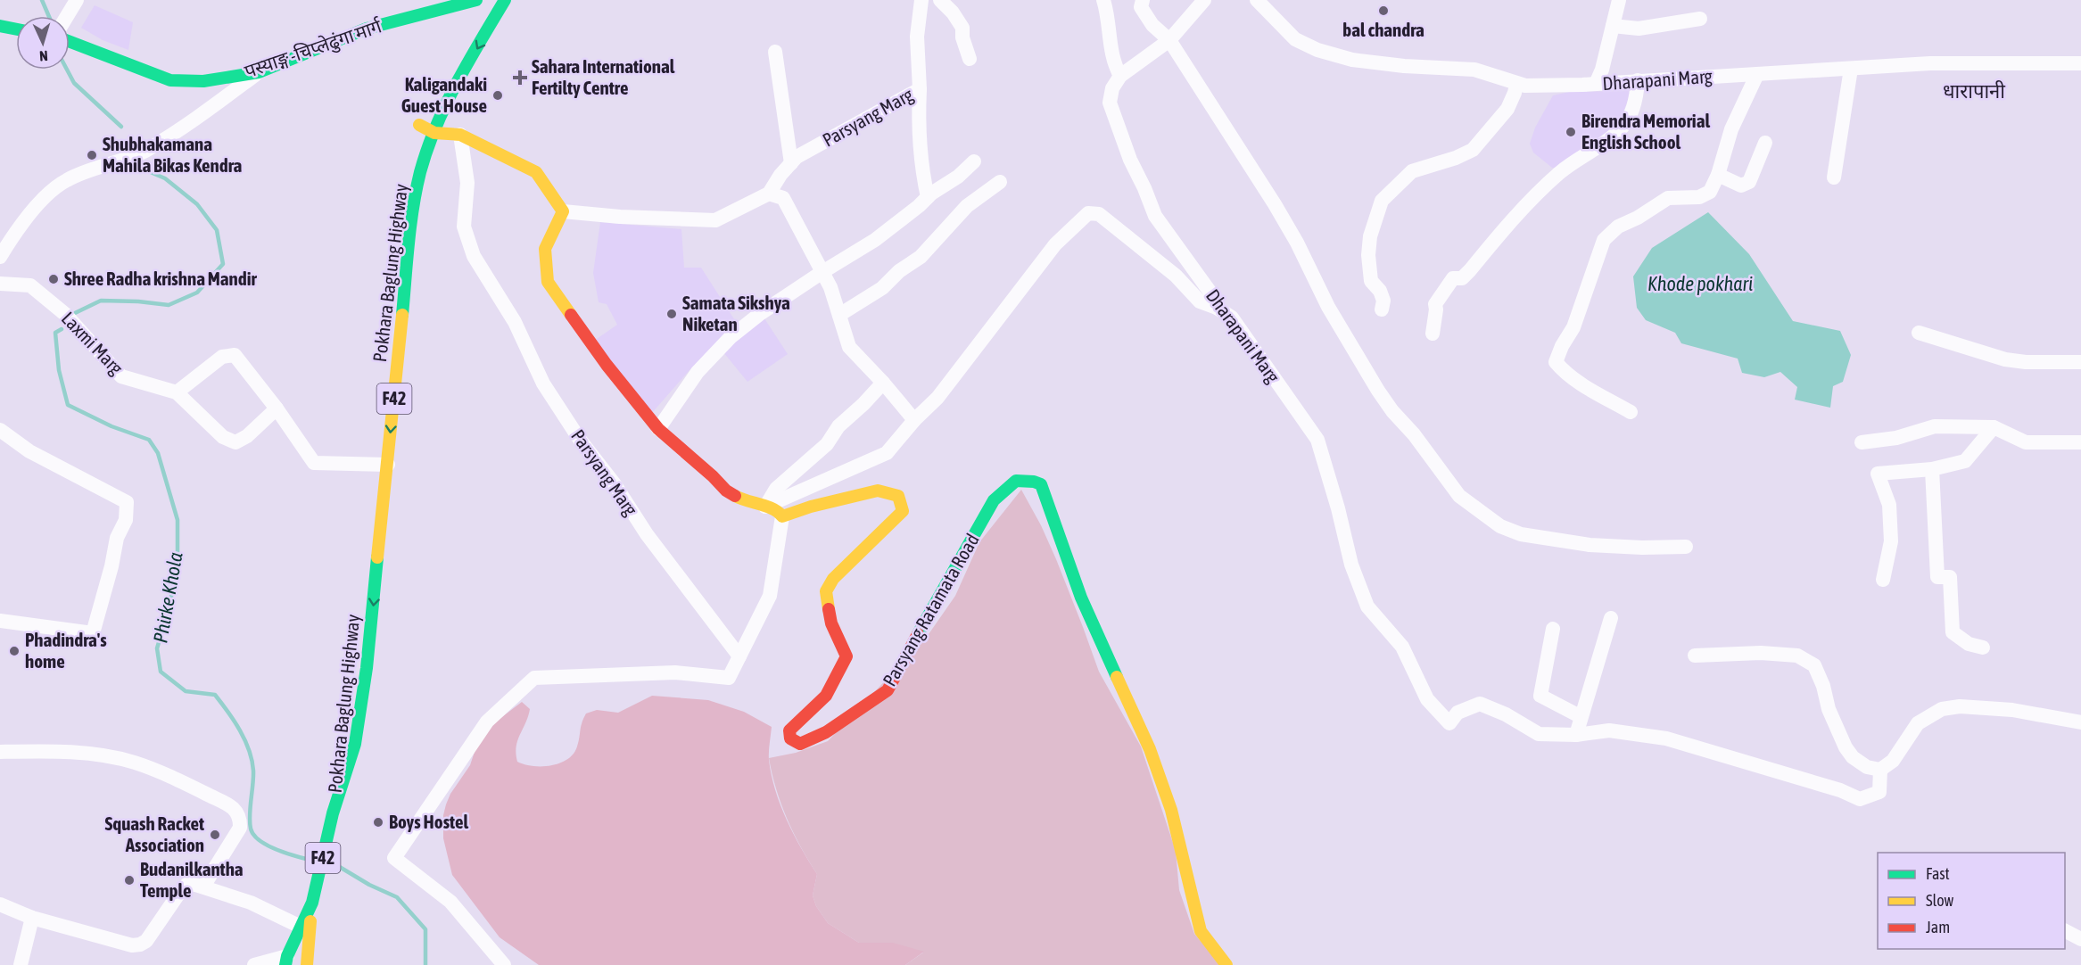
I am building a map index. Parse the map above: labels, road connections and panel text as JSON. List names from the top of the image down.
{
  "streets": {
    "main road": [
      "पस्याङ्ग -चिप्लेढुंगा मार्ग",
      "Pokhara Baglung Highway",
      "F42",
      "Parsyang Ratamata Road"
    ],
    "street": ["Dharapani Marg", "Parsyang Marg", "Laxmi Marg"]
  },
  "crossings": [
    ["Pokhara Baglung Highway", "F42"]
  ],
  "one_way": ["Pokhara Baglung Highway"],
  "districts": ["धारापानी"],
  "water": ["Khode pokhari", "Phirke Khola"],
  "places": {
    "other": [
      "bal chandra",
      "Kaligandaki Guest House",
      "Birendra Memorial English School",
      "Shubhakamana Mahila Bikas Kendra",
      "Shree Radha krishna Mandir",
      "Samata Sikshya Niketan",
      "Phadindra's home",
      "Boys Hostel",
      "Squash Racket Association",
      "Budanilkantha Temple"
    ],
    "health": ["Sahara International Fertilty Centre"]
  },
  "legend": ["Fast", "Slow", "Jam"],
  "north": "bottom"
}
